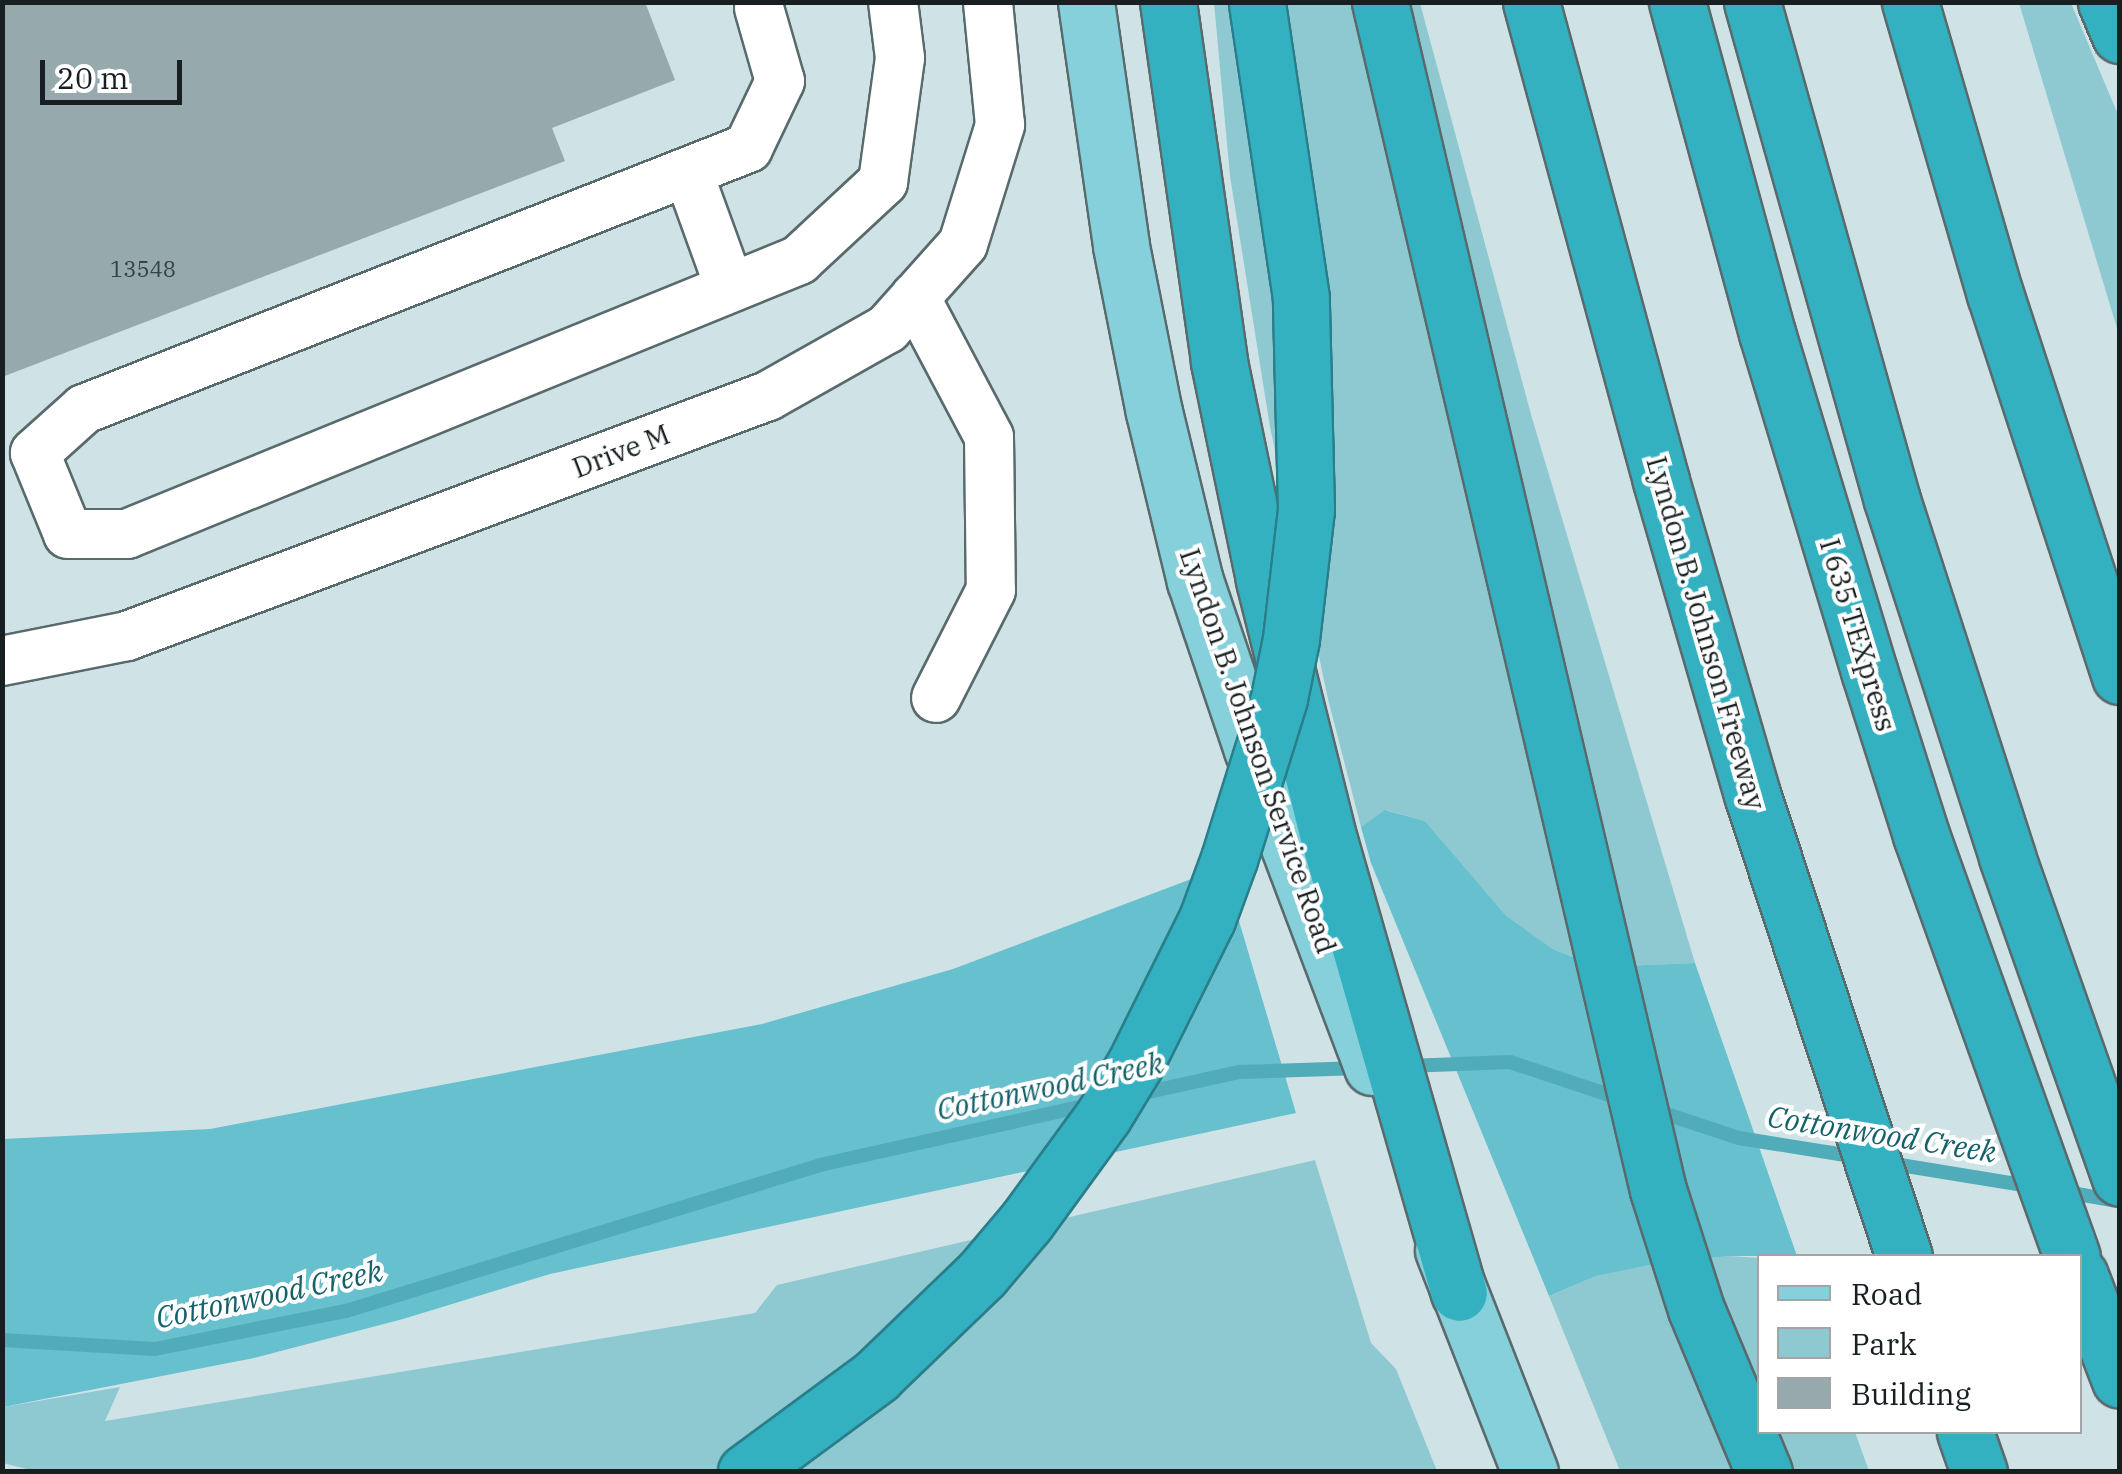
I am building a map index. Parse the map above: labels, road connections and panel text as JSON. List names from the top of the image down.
{
  "streets": {
    "highway": ["Lyndon B. Johnson Freeway", "I 635 TEXpress"],
    "main road": ["Lyndon B. Johnson Service Road"],
    "lane": ["Drive M"]
  },
  "water": ["Cottonwood Creek"],
  "house_numbers": ["13548"],
  "legend": ["Road", "Park", "Building"],
  "scale_bar": "20 m"
}
